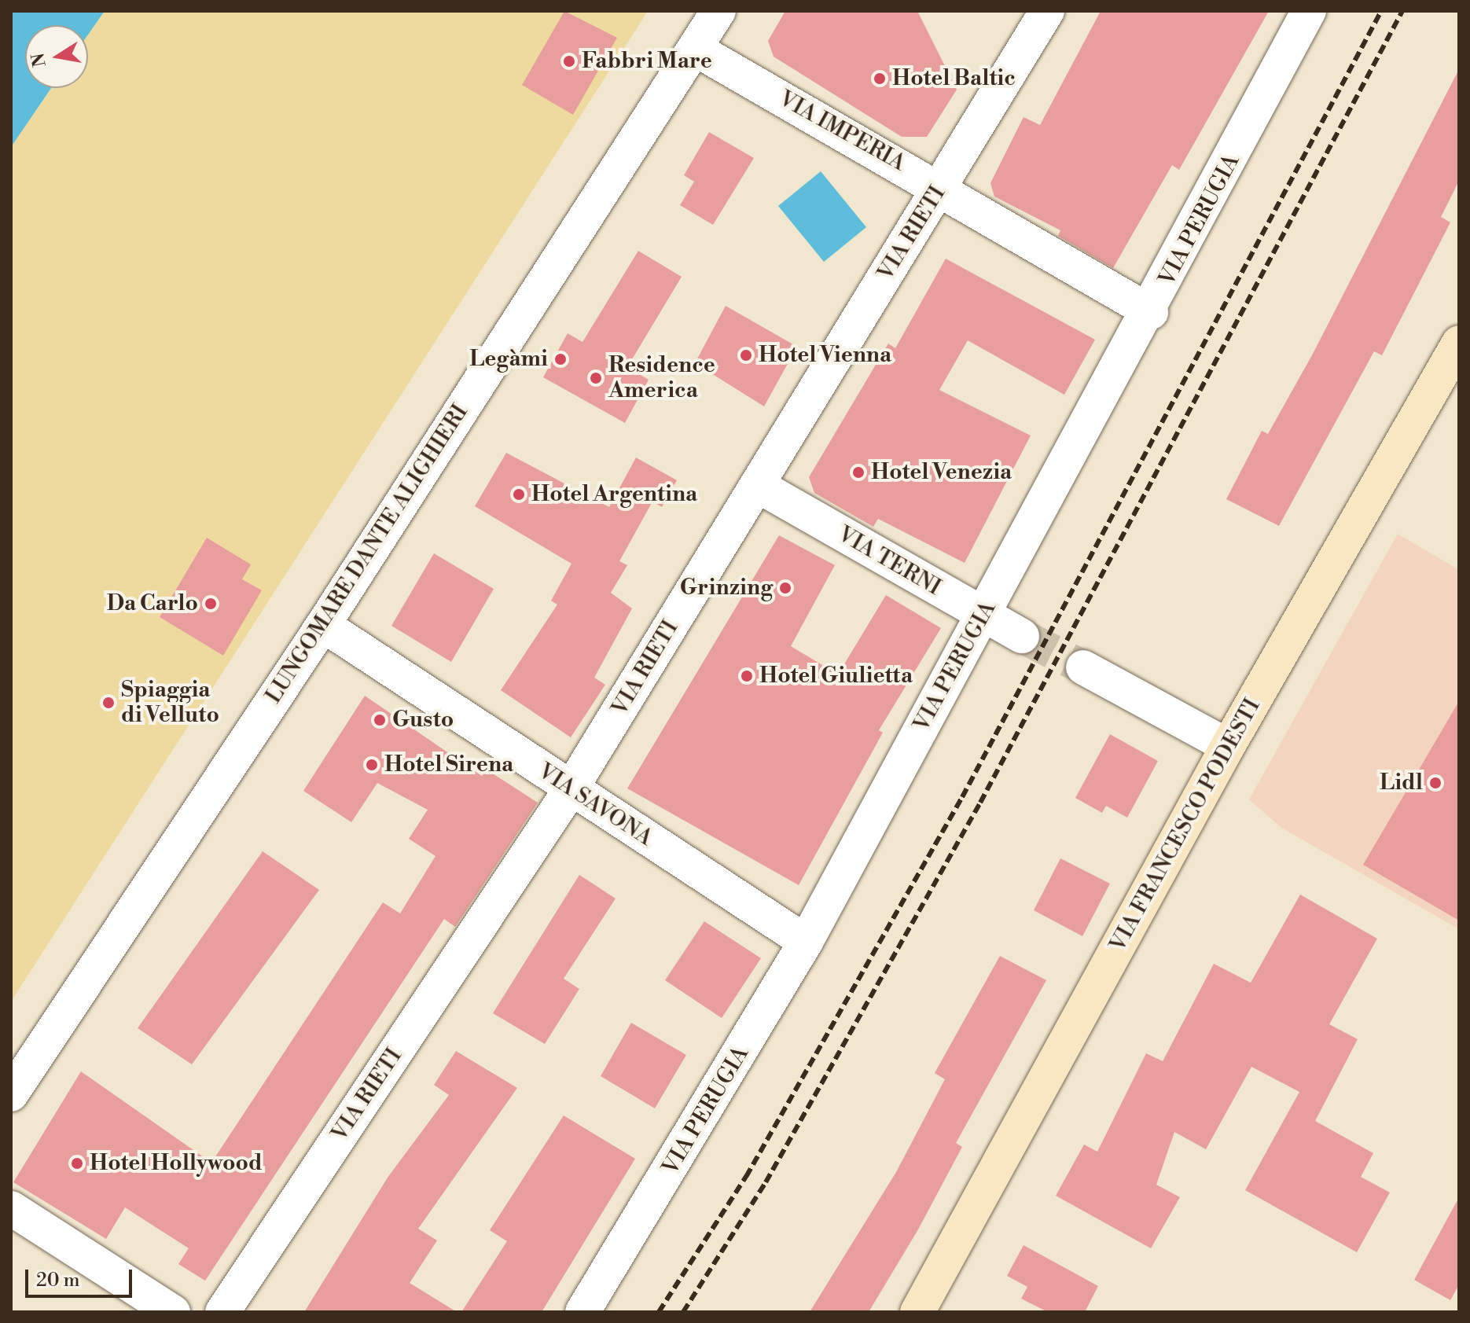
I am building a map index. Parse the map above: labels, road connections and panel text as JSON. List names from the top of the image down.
{
  "streets": {
    "main road": ["VIA FRANCESCO PODESTI"],
    "street": [
      "VIA IMPERIA",
      "VIA PERUGIA",
      "VIA RIETI",
      "LUNGOMARE DANTE ALIGHIERI",
      "VIA TERNI",
      "VIA SAVONA"
    ]
  },
  "crossings": [
    ["VIA IMPERIA", "VIA PERUGIA"],
    ["VIA IMPERIA", "VIA RIETI"],
    ["VIA IMPERIA", "LUNGOMARE DANTE ALIGHIERI"],
    ["VIA PERUGIA", "VIA TERNI"],
    ["VIA PERUGIA", "VIA SAVONA"],
    ["VIA RIETI", "VIA TERNI"],
    ["VIA RIETI", "VIA SAVONA"],
    ["LUNGOMARE DANTE ALIGHIERI", "VIA SAVONA"]
  ],
  "places": [
    "Fabbri Mare",
    "Hotel Baltic",
    "Hotel Vienna",
    "Legàmi",
    "Residence America",
    "Hotel Venezia",
    "Hotel Argentina",
    "Grinzing",
    "Da Carlo",
    "Hotel Giulietta",
    "Spiaggia di Velluto",
    "Gusto",
    "Hotel Sirena",
    "Lidl",
    "Hotel Hollywood"
  ],
  "scale_bar": "20 m",
  "north": "left"
}
